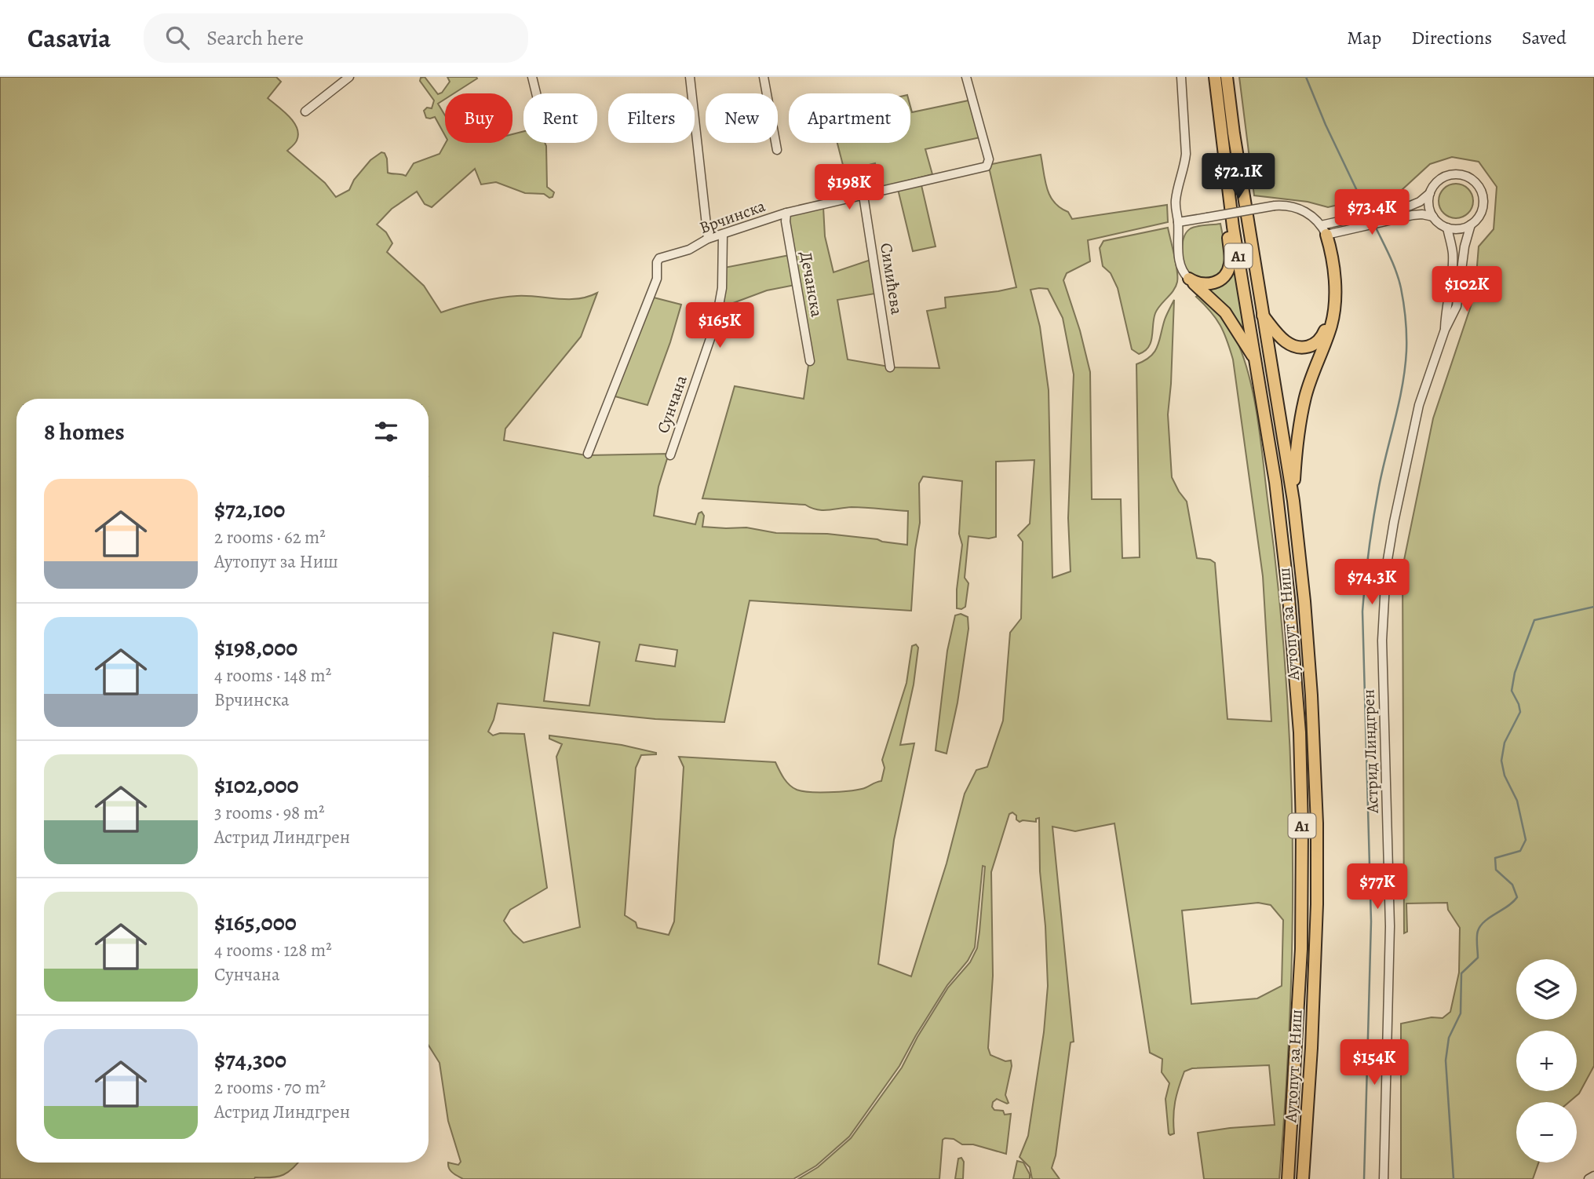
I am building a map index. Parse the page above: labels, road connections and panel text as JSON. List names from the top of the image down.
{
  "streets": {
    "highway": ["A1", "Аутопут за Ниш"],
    "street": [
      "Врчинска",
      "Симићева",
      "Дечанска",
      "Сунчана",
      "Астрид Линдгрен"
    ]
  },
  "crossings": [
    ["Врчинска", "Симићева"],
    ["Врчинска", "Дечанска"],
    ["Врчинска", "Сунчана"]
  ],
  "page": {
    "header": "Casavia",
    "search": "Search here",
    "nav": ["Map", "Directions", "Saved"],
    "chip": [
      "Buy",
      "Rent",
      "Filters",
      "New",
      "Apartment"
    ],
    "price": [
      "$72.1K",
      "$198K",
      "$73.4K",
      "$102K",
      "$165K",
      "$74.3K",
      "$77K",
      "$154K"
    ],
    "heading": "8 homes",
    "list": [
      {
        "name": "$72,100",
        "note": "2 rooms · 62 m² · Аутопут за Ниш"
      },
      {
        "name": "$198,000",
        "note": "4 rooms · 148 m² · Врчинска"
      },
      {
        "name": "$102,000",
        "note": "3 rooms · 98 m² · Астрид Линдгрен"
      },
      {
        "name": "$165,000",
        "note": "4 rooms · 128 m² · Сунчана"
      },
      {
        "name": "$74,300",
        "note": "2 rooms · 70 m² · Астрид Линдгрен"
      }
    ],
    "map_buttons": ["+", "−"]
  }
}
